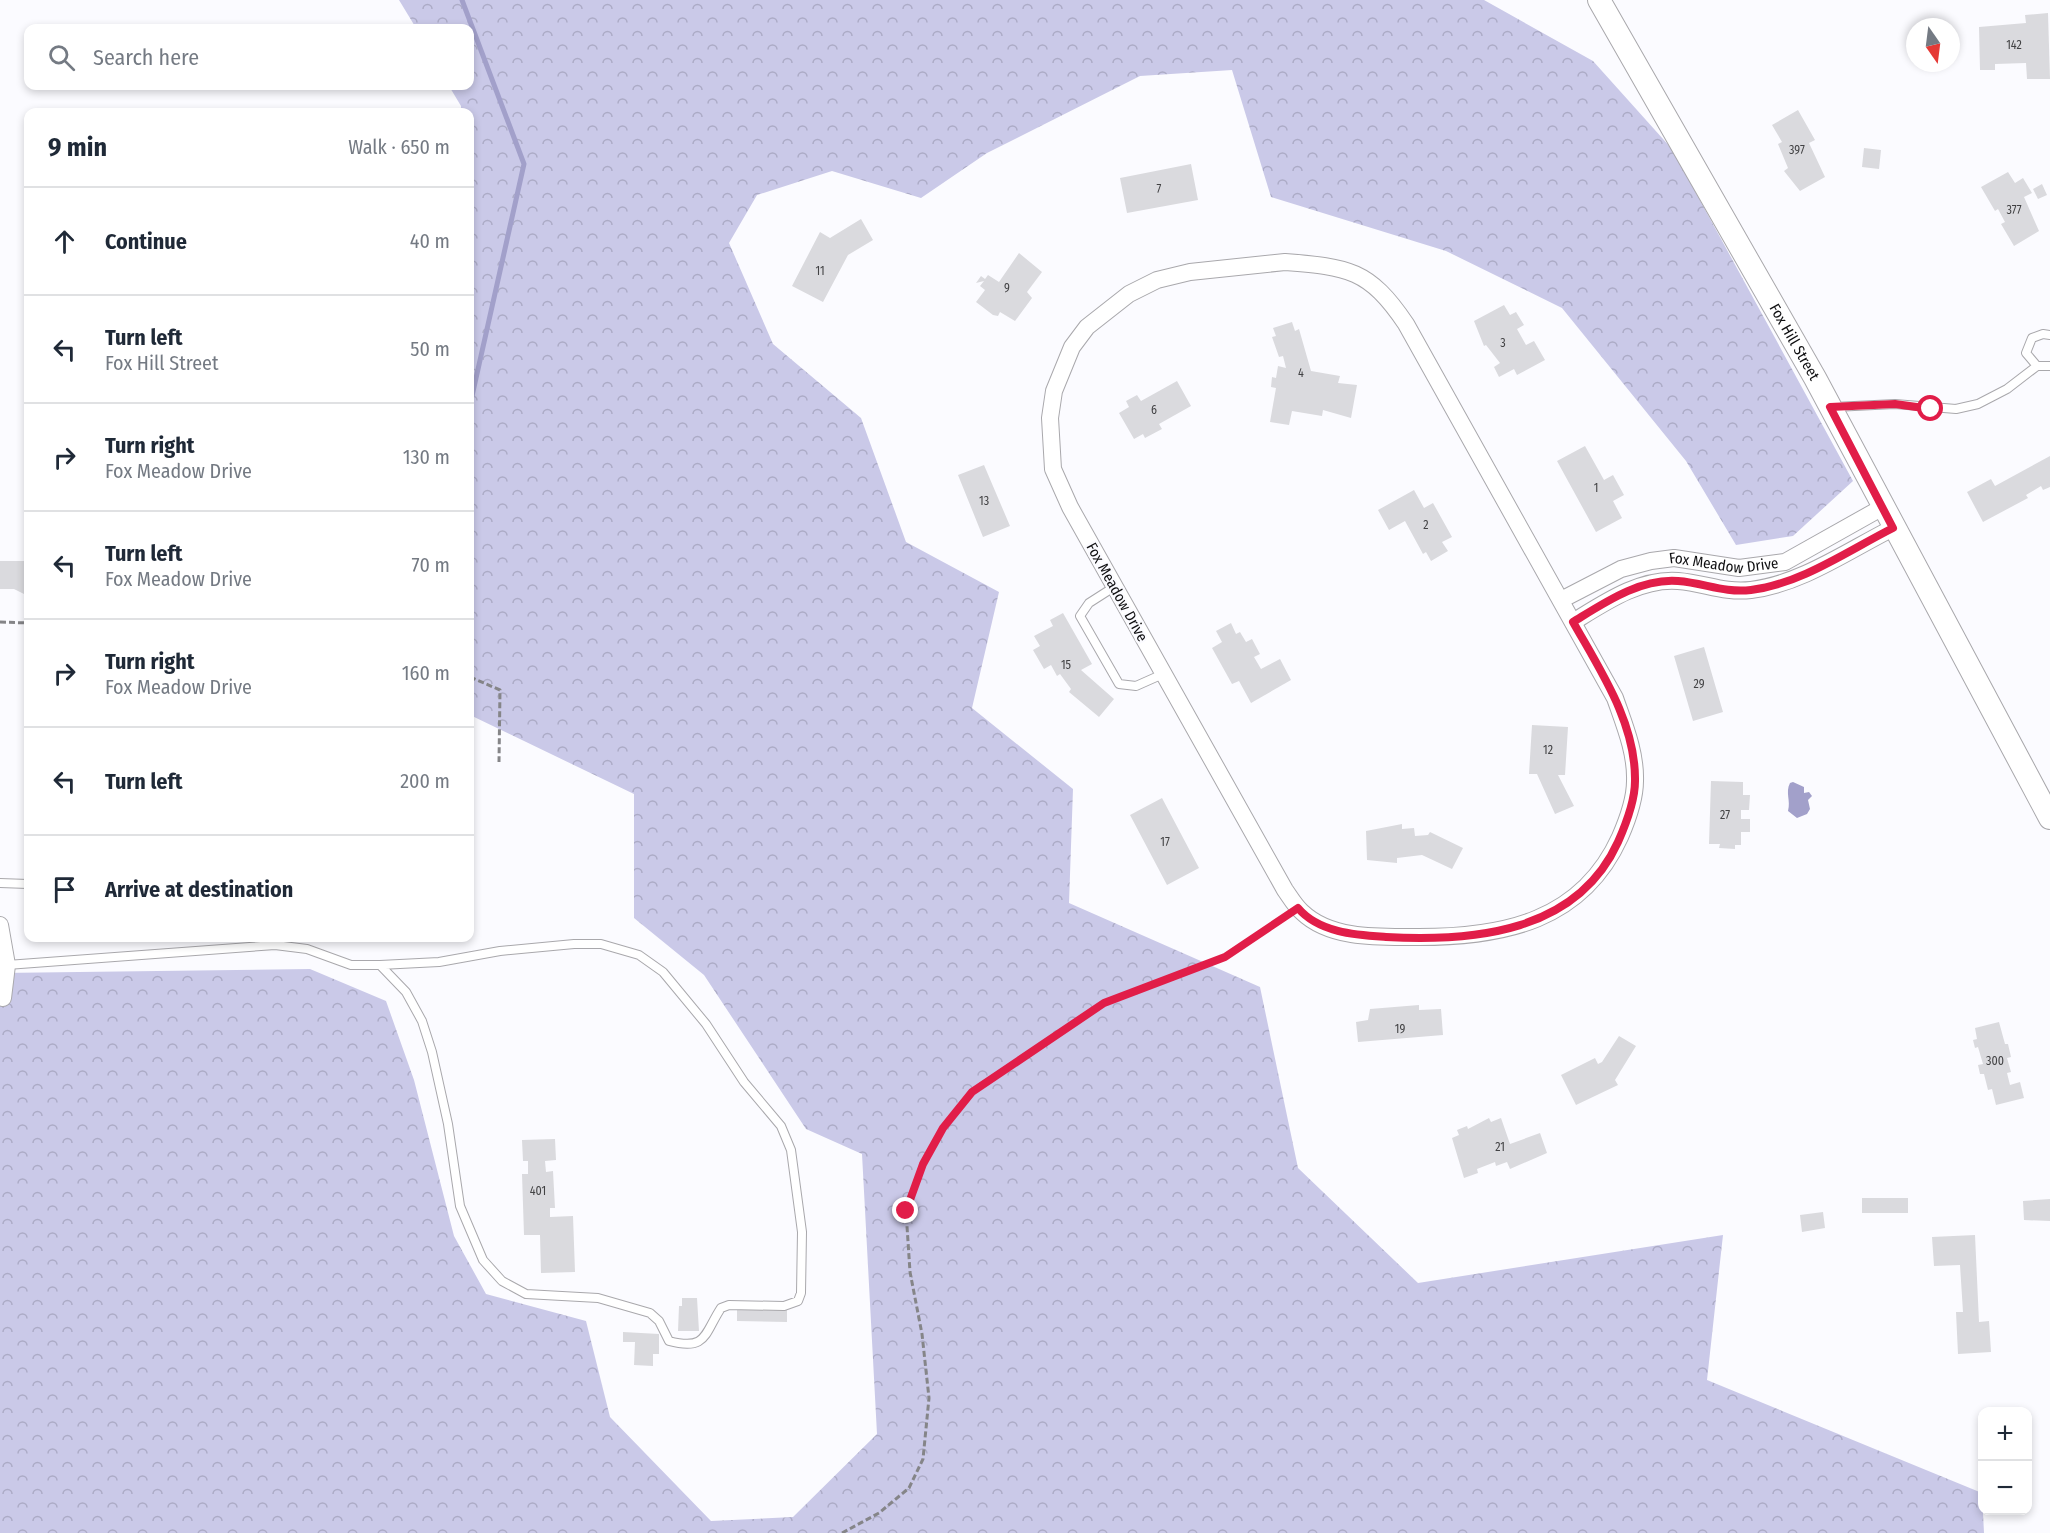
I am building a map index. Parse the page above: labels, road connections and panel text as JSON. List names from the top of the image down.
{
  "streets": {
    "street": ["Fox Hill Street", "Fox Meadow Drive"]
  },
  "crossings": [
    ["Fox Hill Street", "Fox Meadow Drive"]
  ],
  "house_numbers": [
    "142",
    "397",
    "7",
    "377",
    "11",
    "9",
    "3",
    "4",
    "6",
    "1",
    "13",
    "2",
    "15",
    "29",
    "12",
    "27",
    "17",
    "19",
    "300",
    "21",
    "401"
  ],
  "north": "bottom",
  "page": {
    "search": "Search here",
    "heading": ["9 min", "Walk · 650 m"],
    "list": [
      ["Continue", "40 m"],
      ["Turn left", "Fox Hill Street", "50 m"],
      ["Turn right", "Fox Meadow Drive", "130 m"],
      ["Turn left", "Fox Meadow Drive", "70 m"],
      ["Turn right", "Fox Meadow Drive", "160 m"],
      ["Turn left", "200 m"],
      "Arrive at destination"
    ],
    "map_buttons": ["+", "−"]
  }
}
